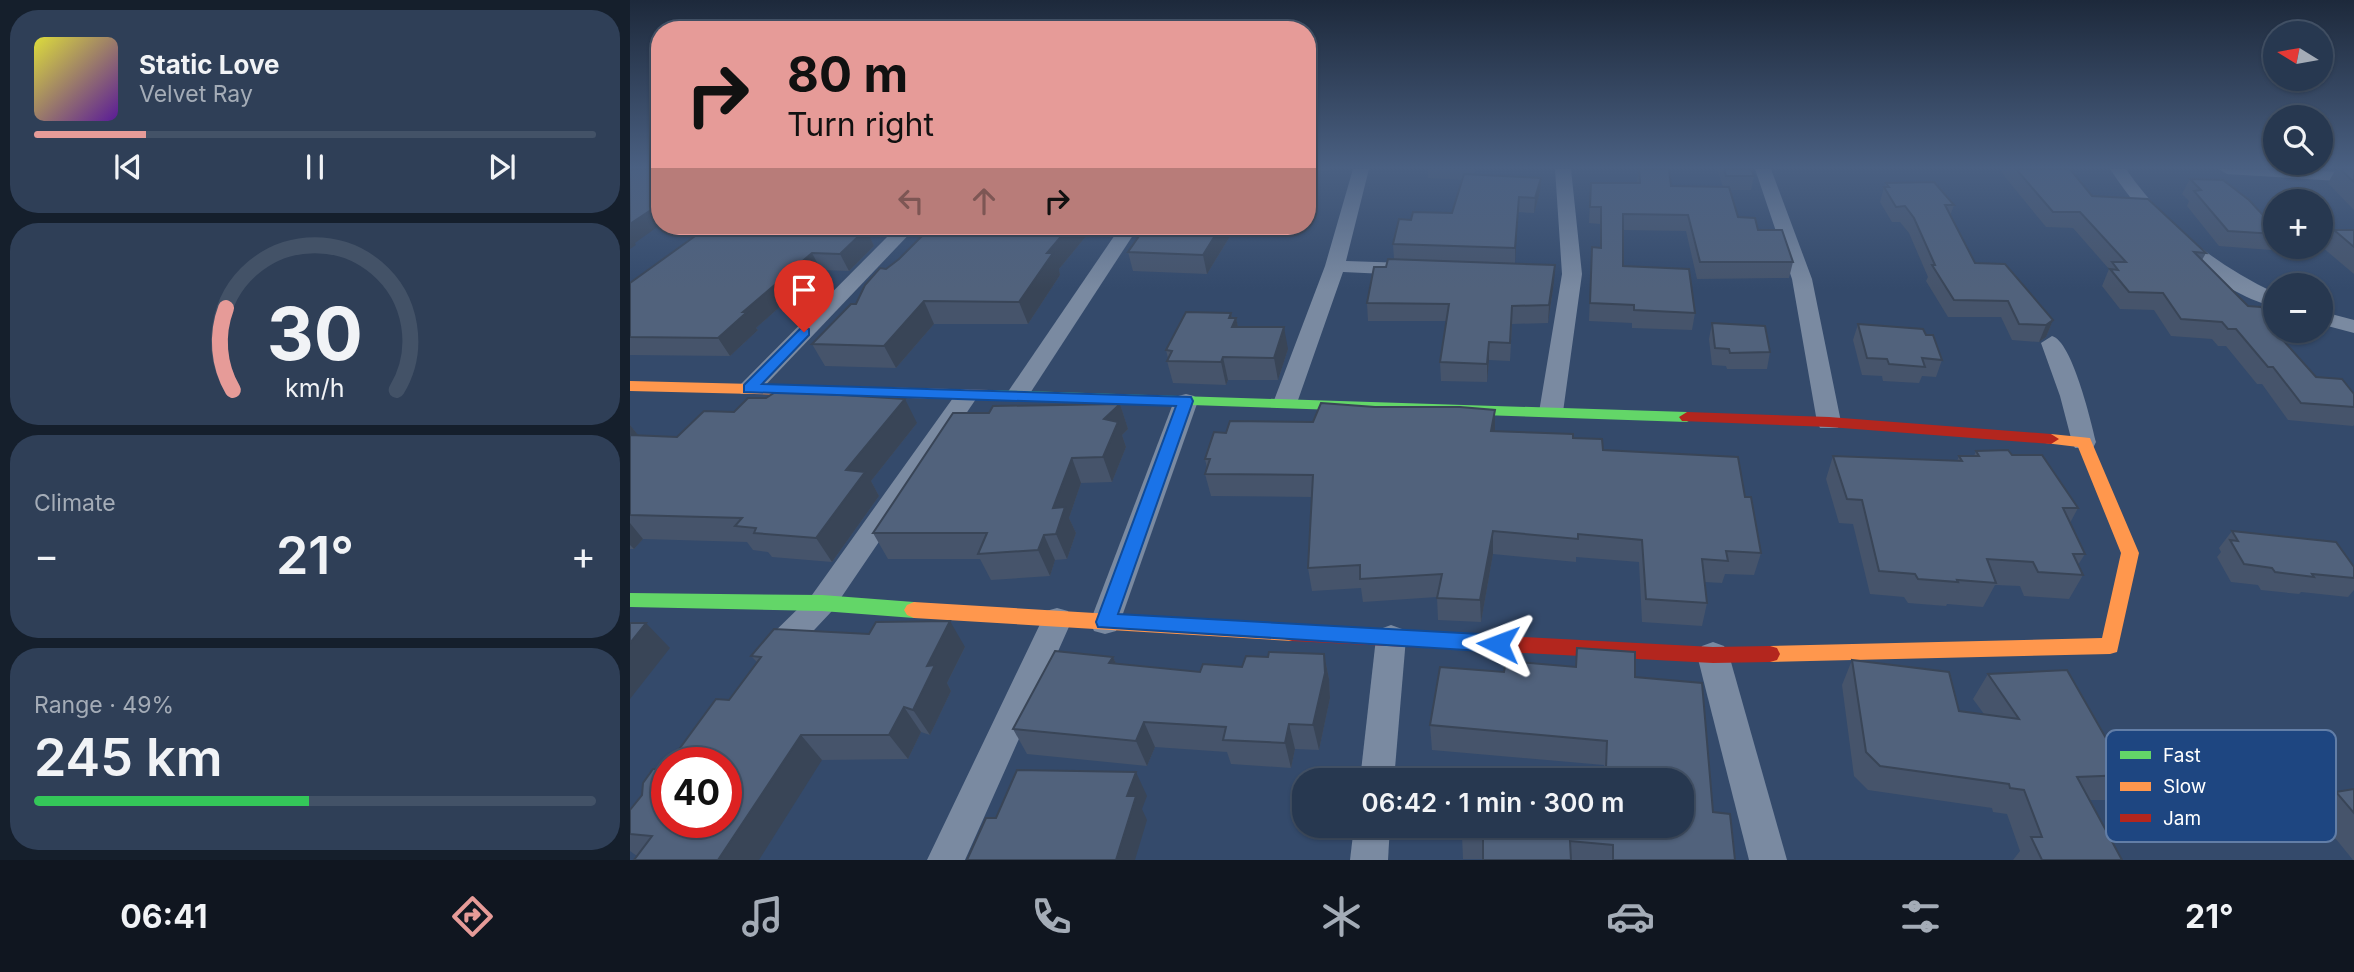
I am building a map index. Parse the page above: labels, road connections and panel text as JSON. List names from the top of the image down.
{
  "legend": ["Fast", "Slow", "Jam"],
  "north": "left",
  "page": {
    "map_buttons": ["+", "−"],
    "turn": ["80 m", "Turn right"],
    "song": ["Static Love", "Velvet Ray"],
    "tile": [
      "Climate",
      ["Range · 49%", "245 km"]
    ],
    "heat": ["−", "21°", "+"],
    "limit": "40",
    "trip": "06:42 · 1 min · 300 m",
    "tabs": ["06:41", "21°"],
    "gauge": ["30", "km/h"]
  }
}
